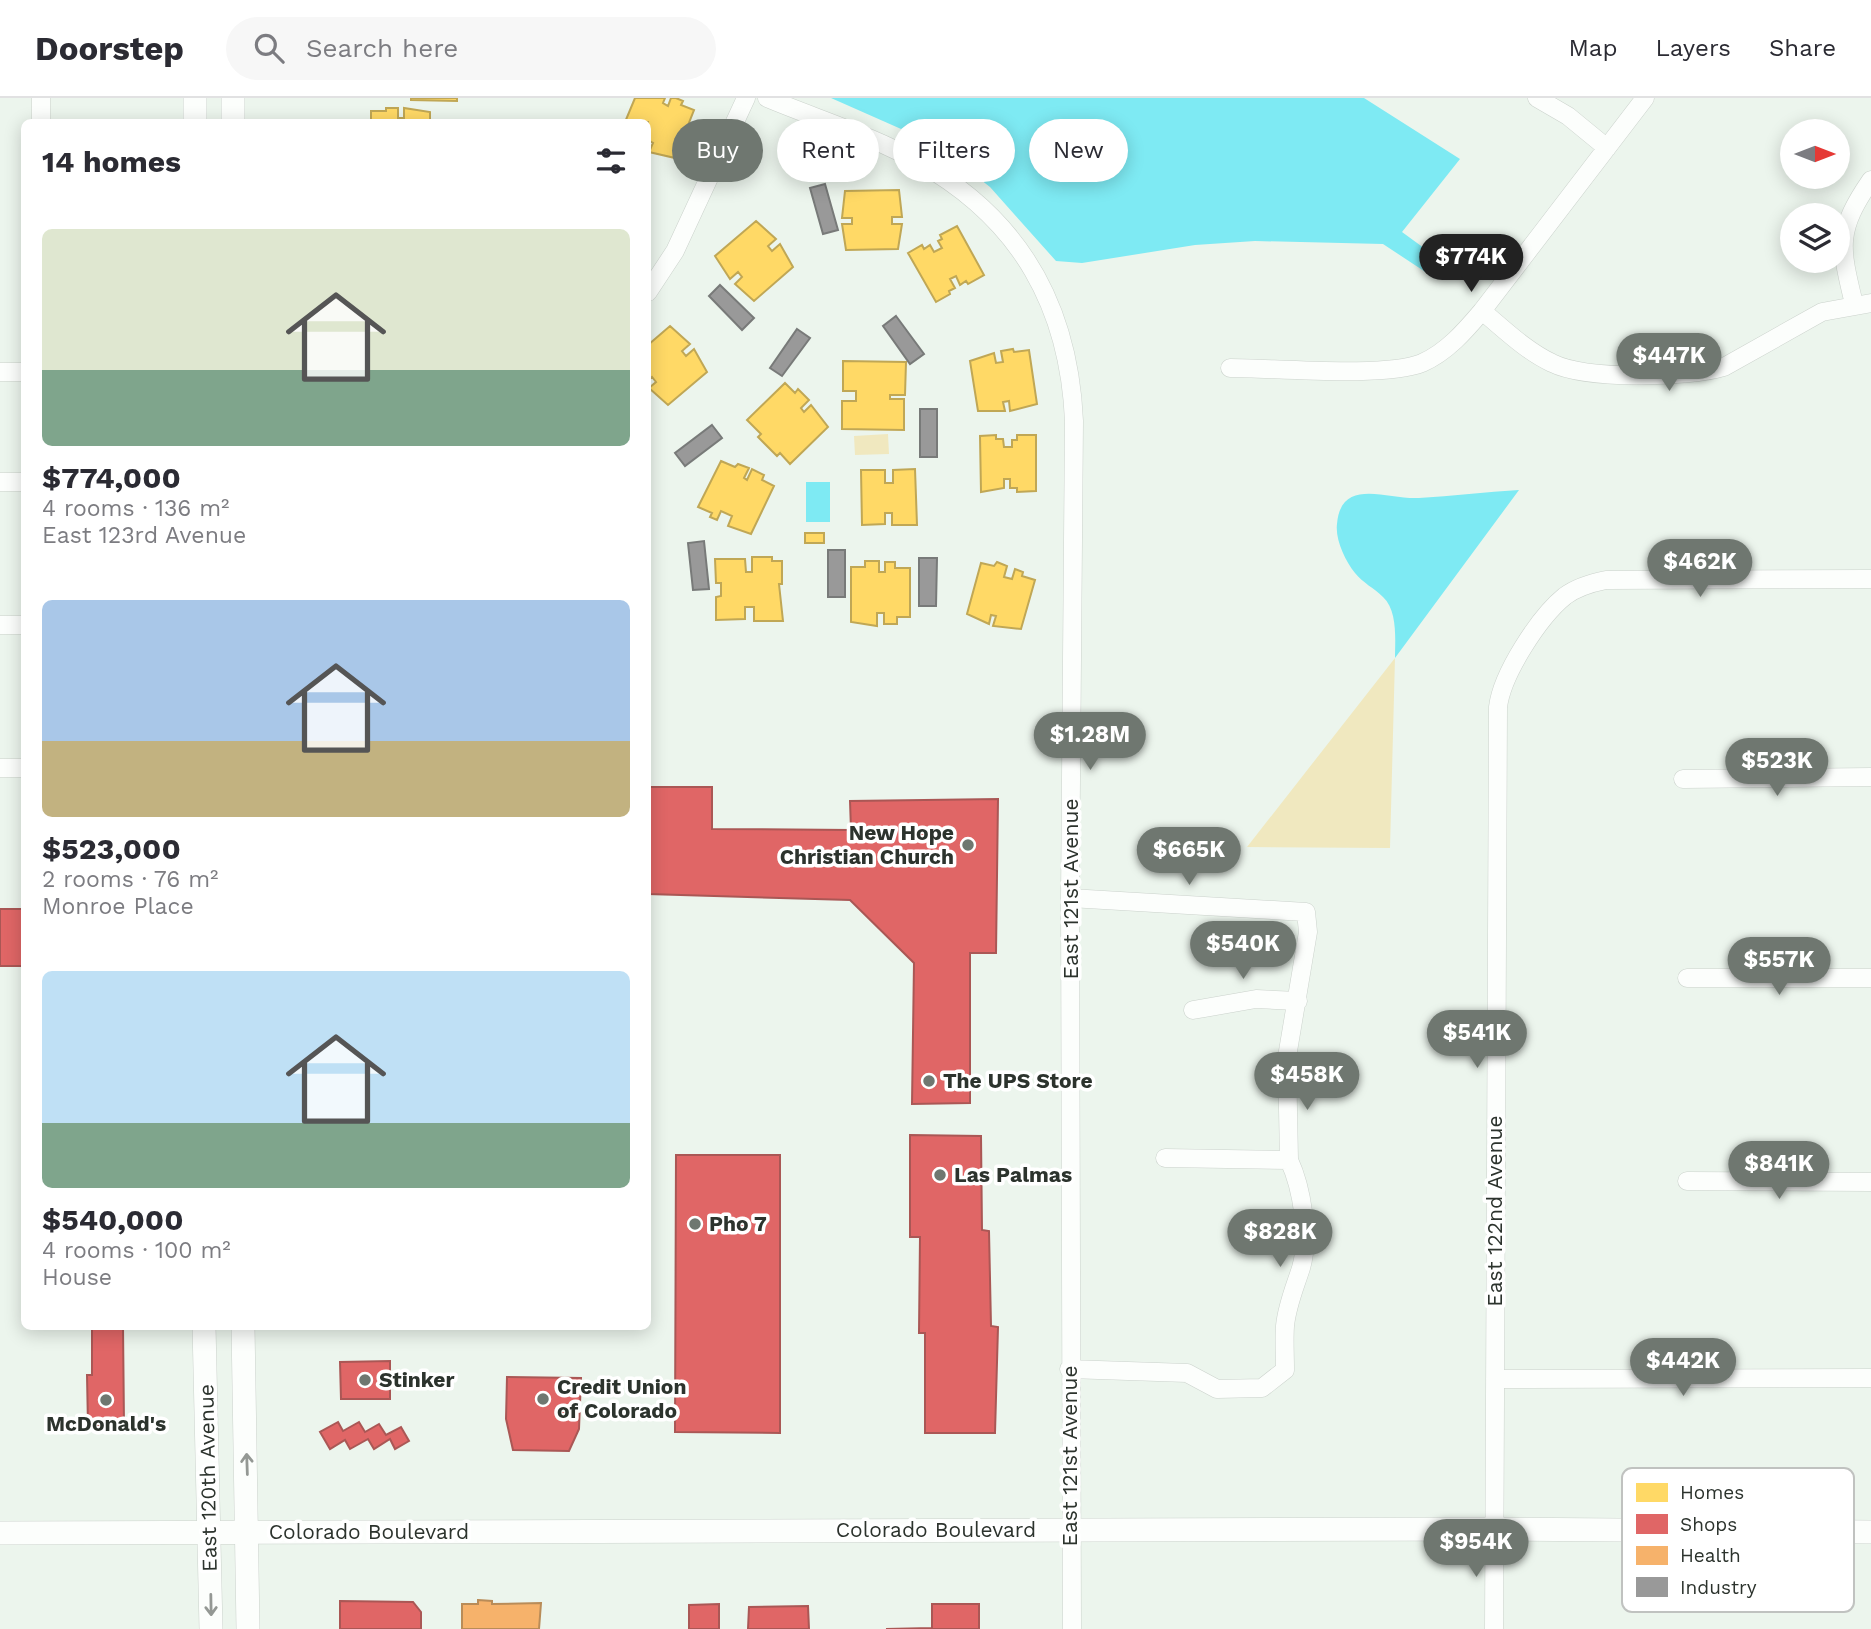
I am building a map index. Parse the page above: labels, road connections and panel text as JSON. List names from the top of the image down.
{
  "streets": {
    "main road": ["East 120th Avenue", "Colorado Boulevard"],
    "street": ["East 121st Avenue", "East 122nd Avenue"]
  },
  "crossings": [
    ["East 121st Avenue", "Colorado Boulevard"],
    ["East 122nd Avenue", "Colorado Boulevard"],
    ["East 120th Avenue", "Colorado Boulevard"]
  ],
  "places": [
    "New Hope Christian Church",
    "The UPS Store",
    "Las Palmas",
    "Pho 7",
    "Stinker",
    "Credit Union of Colorado",
    "McDonald's"
  ],
  "legend": [
    "Homes",
    "Shops",
    "Health",
    "Industry"
  ],
  "north": "right",
  "page": {
    "header": "Doorstep",
    "search": "Search here",
    "nav": ["Map", "Layers", "Share"],
    "chip": [
      "Buy",
      "Rent",
      "Filters",
      "New"
    ],
    "heading": "14 homes",
    "list": [
      {
        "name": "$774,000",
        "note": "4 rooms · 136 m² · East 123rd Avenue"
      },
      {
        "name": "$523,000",
        "note": "2 rooms · 76 m² · Monroe Place"
      },
      {
        "name": "$540,000",
        "note": "4 rooms · 100 m² · House"
      }
    ],
    "price": [
      "$774K",
      "$447K",
      "$462K",
      "$1.28M",
      "$523K",
      "$665K",
      "$540K",
      "$557K",
      "$541K",
      "$458K",
      "$841K",
      "$828K",
      "$442K",
      "$954K"
    ]
  }
}
